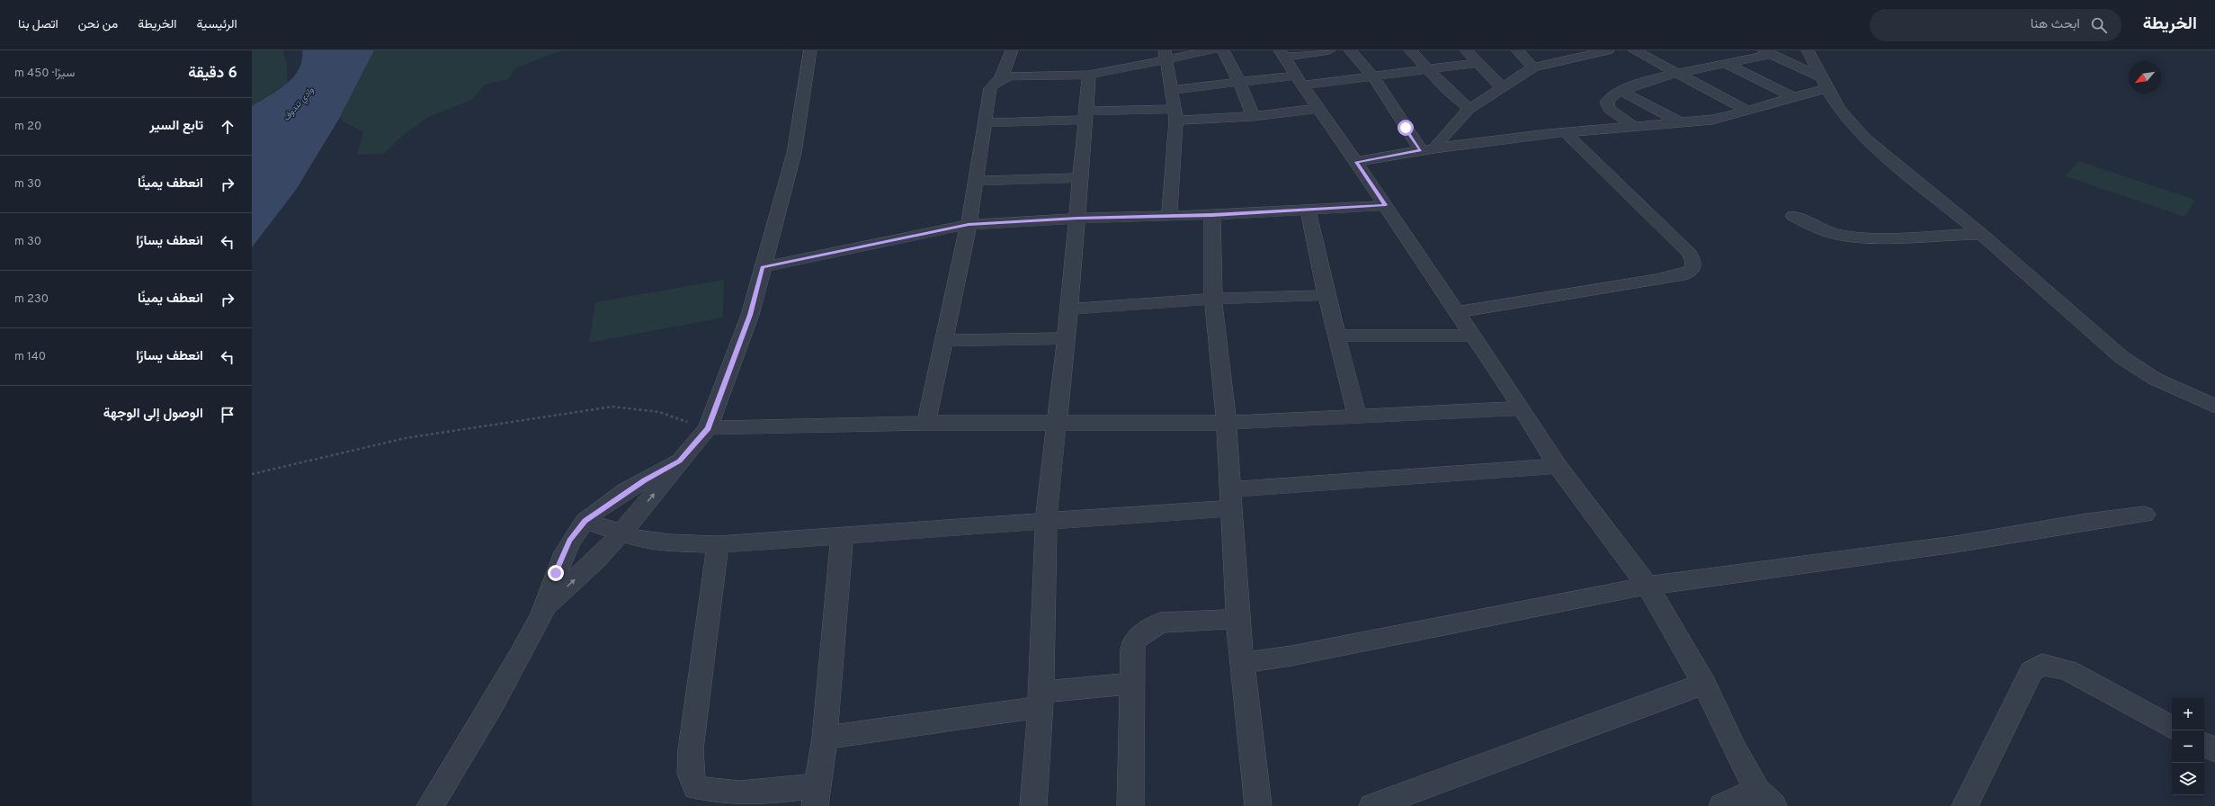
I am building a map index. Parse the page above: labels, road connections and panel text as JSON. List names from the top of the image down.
{
  "water": ["وادي تندوف"],
  "north": "bottom left",
  "page": {
    "header": "الخريطة",
    "search": "ابحث هنا",
    "nav": [
      "الرئيسية",
      "الخريطة",
      "من نحن",
      "اتصل بنا"
    ],
    "heading": ["6 دقيقة", "سيرًا · 450 m"],
    "list": [
      ["تابع السير", "20 m"],
      ["انعطف يمينًا", "30 m"],
      ["انعطف يسارًا", "30 m"],
      ["انعطف يمينًا", "230 m"],
      ["انعطف يسارًا", "140 m"],
      "الوصول إلى الوجهة"
    ],
    "map_buttons": ["+", "−"]
  }
}
